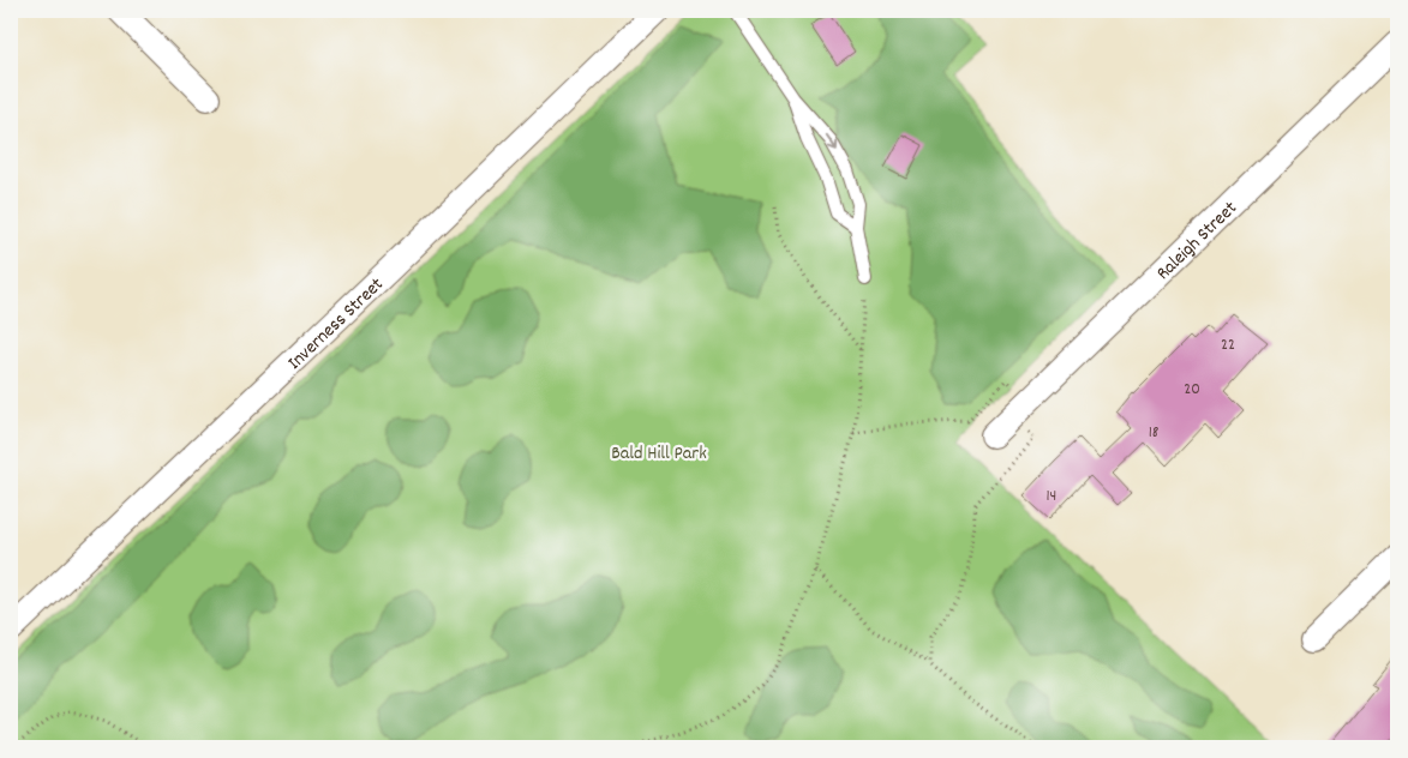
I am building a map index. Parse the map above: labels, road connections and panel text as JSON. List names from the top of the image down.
{
  "streets": {
    "street": ["Raleigh Street", "Inverness Street"]
  },
  "parks": ["Bald Hill Park"],
  "house_numbers": [
    "22",
    "20",
    "18",
    "14"
  ]
}
